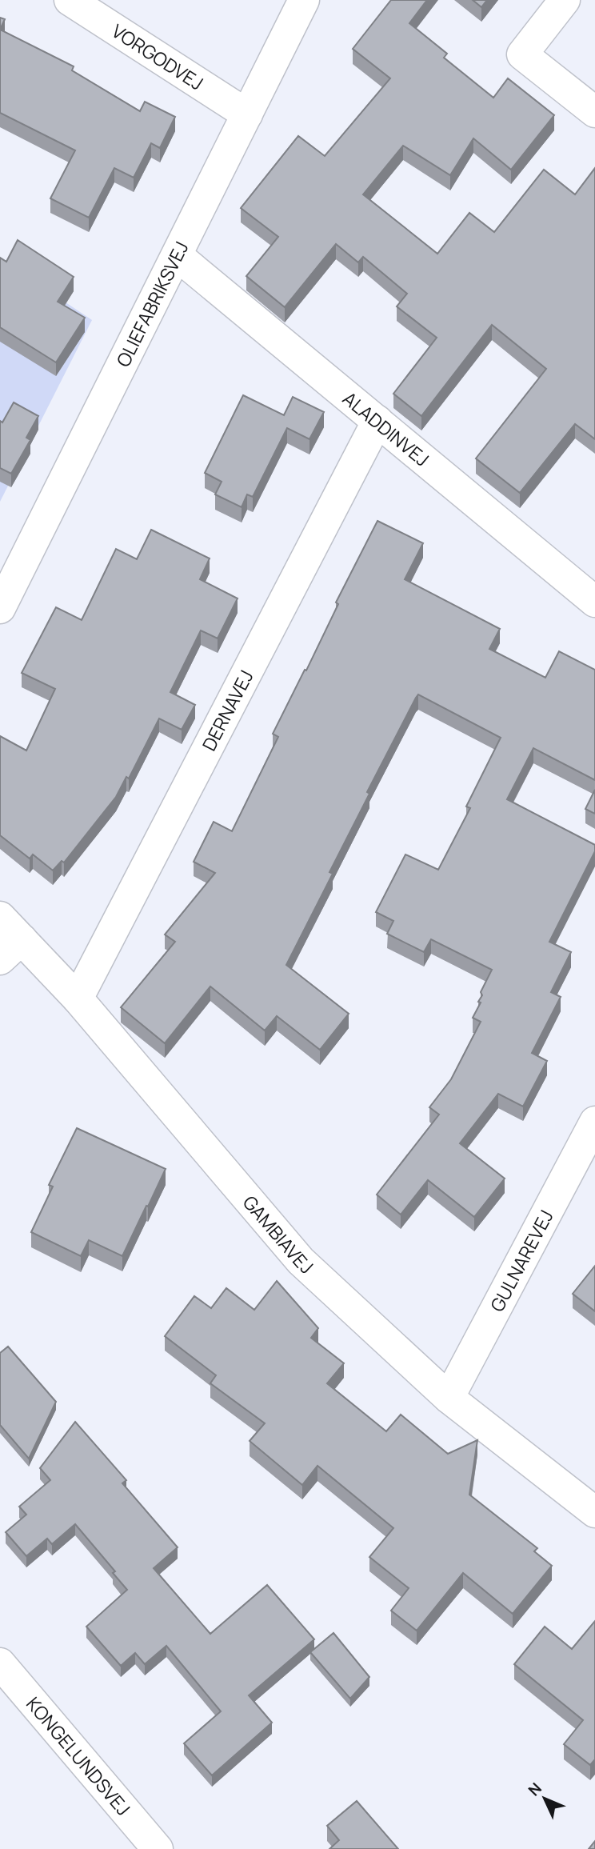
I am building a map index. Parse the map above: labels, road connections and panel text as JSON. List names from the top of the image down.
{
  "streets": {
    "street": [
      "VORGODVEJ",
      "OLIEFABRIKSVEJ",
      "ALADDINVEJ",
      "DERNAVEJ",
      "GAMBIAVEJ",
      "GULNAREVEJ",
      "KONGELUNDSVEJ"
    ]
  },
  "crossings": [
    ["VORGODVEJ", "OLIEFABRIKSVEJ"],
    ["OLIEFABRIKSVEJ", "ALADDINVEJ"],
    ["ALADDINVEJ", "DERNAVEJ"],
    ["DERNAVEJ", "GAMBIAVEJ"],
    ["GAMBIAVEJ", "GULNAREVEJ"]
  ],
  "north": "top left"
}
